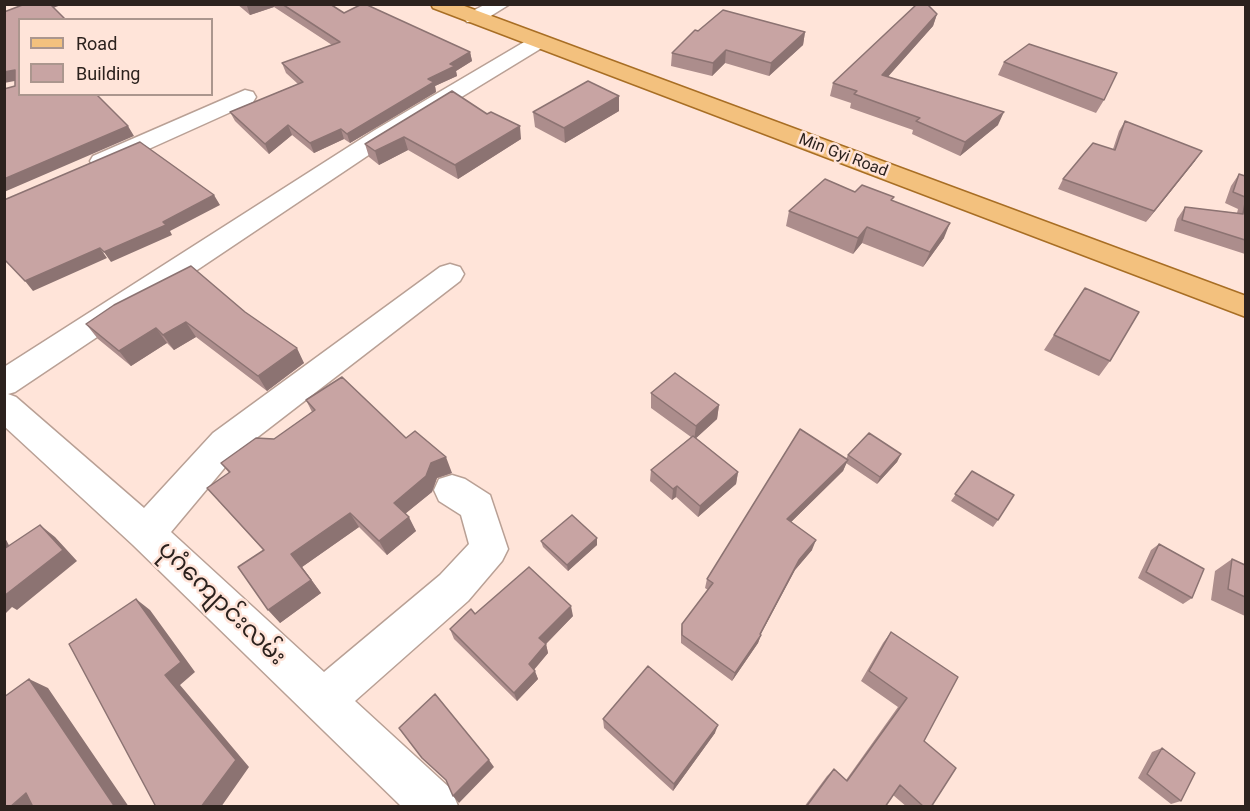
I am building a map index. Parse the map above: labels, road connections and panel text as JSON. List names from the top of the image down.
{
  "streets": {
    "main road": ["Min Gyi Road"],
    "street": ["ပုဂံကျောင်းလမ်း"]
  },
  "legend": ["Road", "Building"]
}
